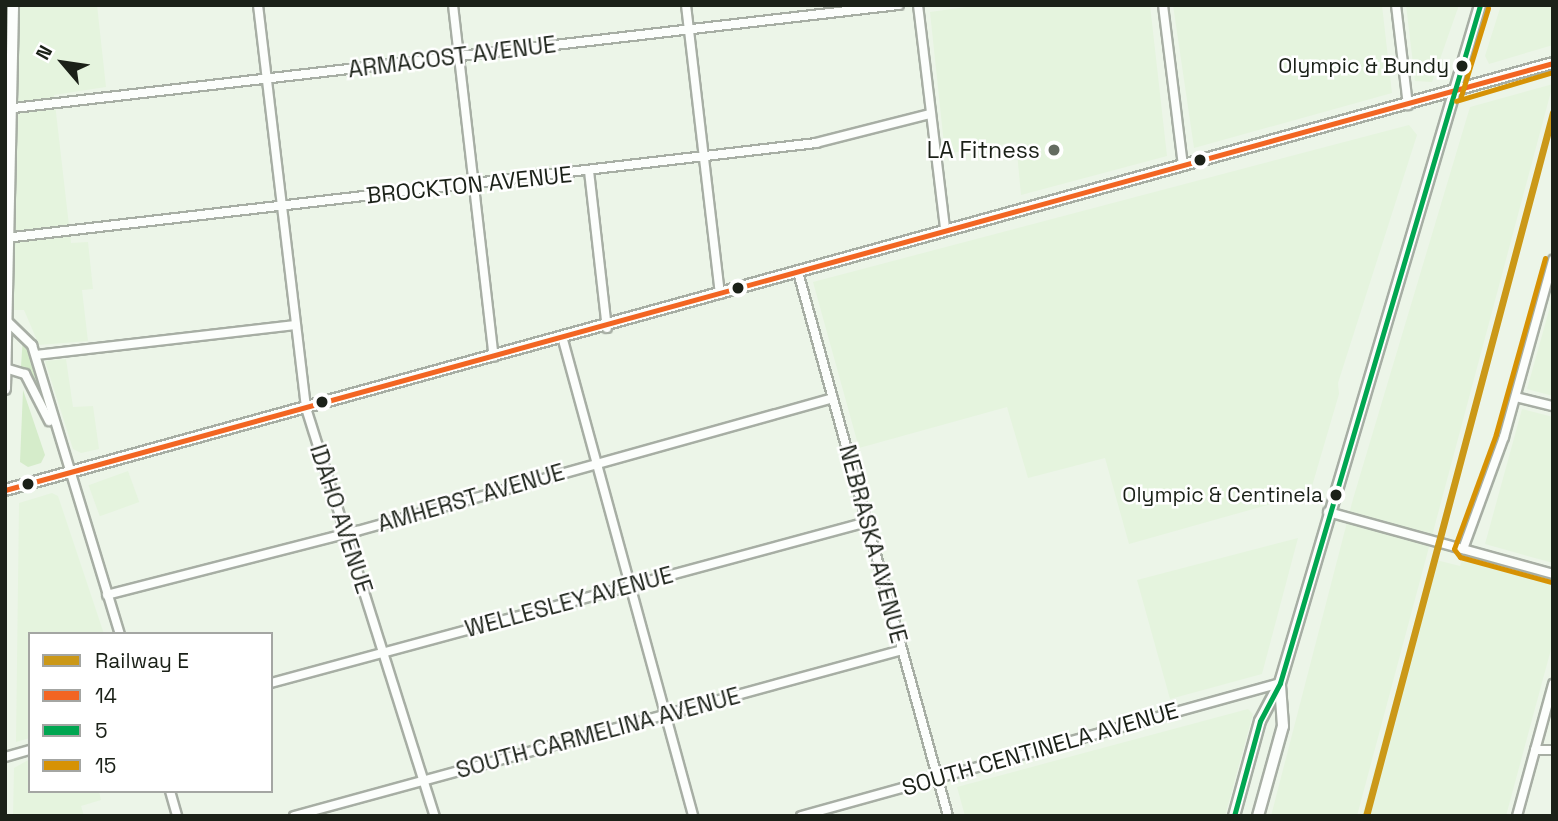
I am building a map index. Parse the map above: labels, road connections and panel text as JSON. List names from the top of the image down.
{
  "streets": {
    "street": [
      "ARMACOST AVENUE",
      "BROCKTON AVENUE",
      "AMHERST AVENUE",
      "IDAHO AVENUE",
      "NEBRASKA AVENUE",
      "WELLESLEY AVENUE",
      "SOUTH CARMELINA AVENUE",
      "SOUTH CENTINELA AVENUE"
    ]
  },
  "crossings": [
    ["ARMACOST AVENUE", "IDAHO AVENUE"],
    ["BROCKTON AVENUE", "IDAHO AVENUE"],
    ["AMHERST AVENUE", "IDAHO AVENUE"],
    ["AMHERST AVENUE", "NEBRASKA AVENUE"],
    ["IDAHO AVENUE", "WELLESLEY AVENUE"],
    ["IDAHO AVENUE", "SOUTH CARMELINA AVENUE"],
    ["NEBRASKA AVENUE", "WELLESLEY AVENUE"],
    ["NEBRASKA AVENUE", "SOUTH CARMELINA AVENUE"],
    ["NEBRASKA AVENUE", "SOUTH CENTINELA AVENUE"]
  ],
  "places": ["Olympic & Bundy", "LA Fitness", "Olympic & Centinela"],
  "lines": [
    "transit line 5",
    "transit line 15",
    "transit line 14",
    "rail line E"
  ],
  "legend": [
    "Railway E",
    "14",
    "5",
    "15"
  ],
  "north": "top left"
}
